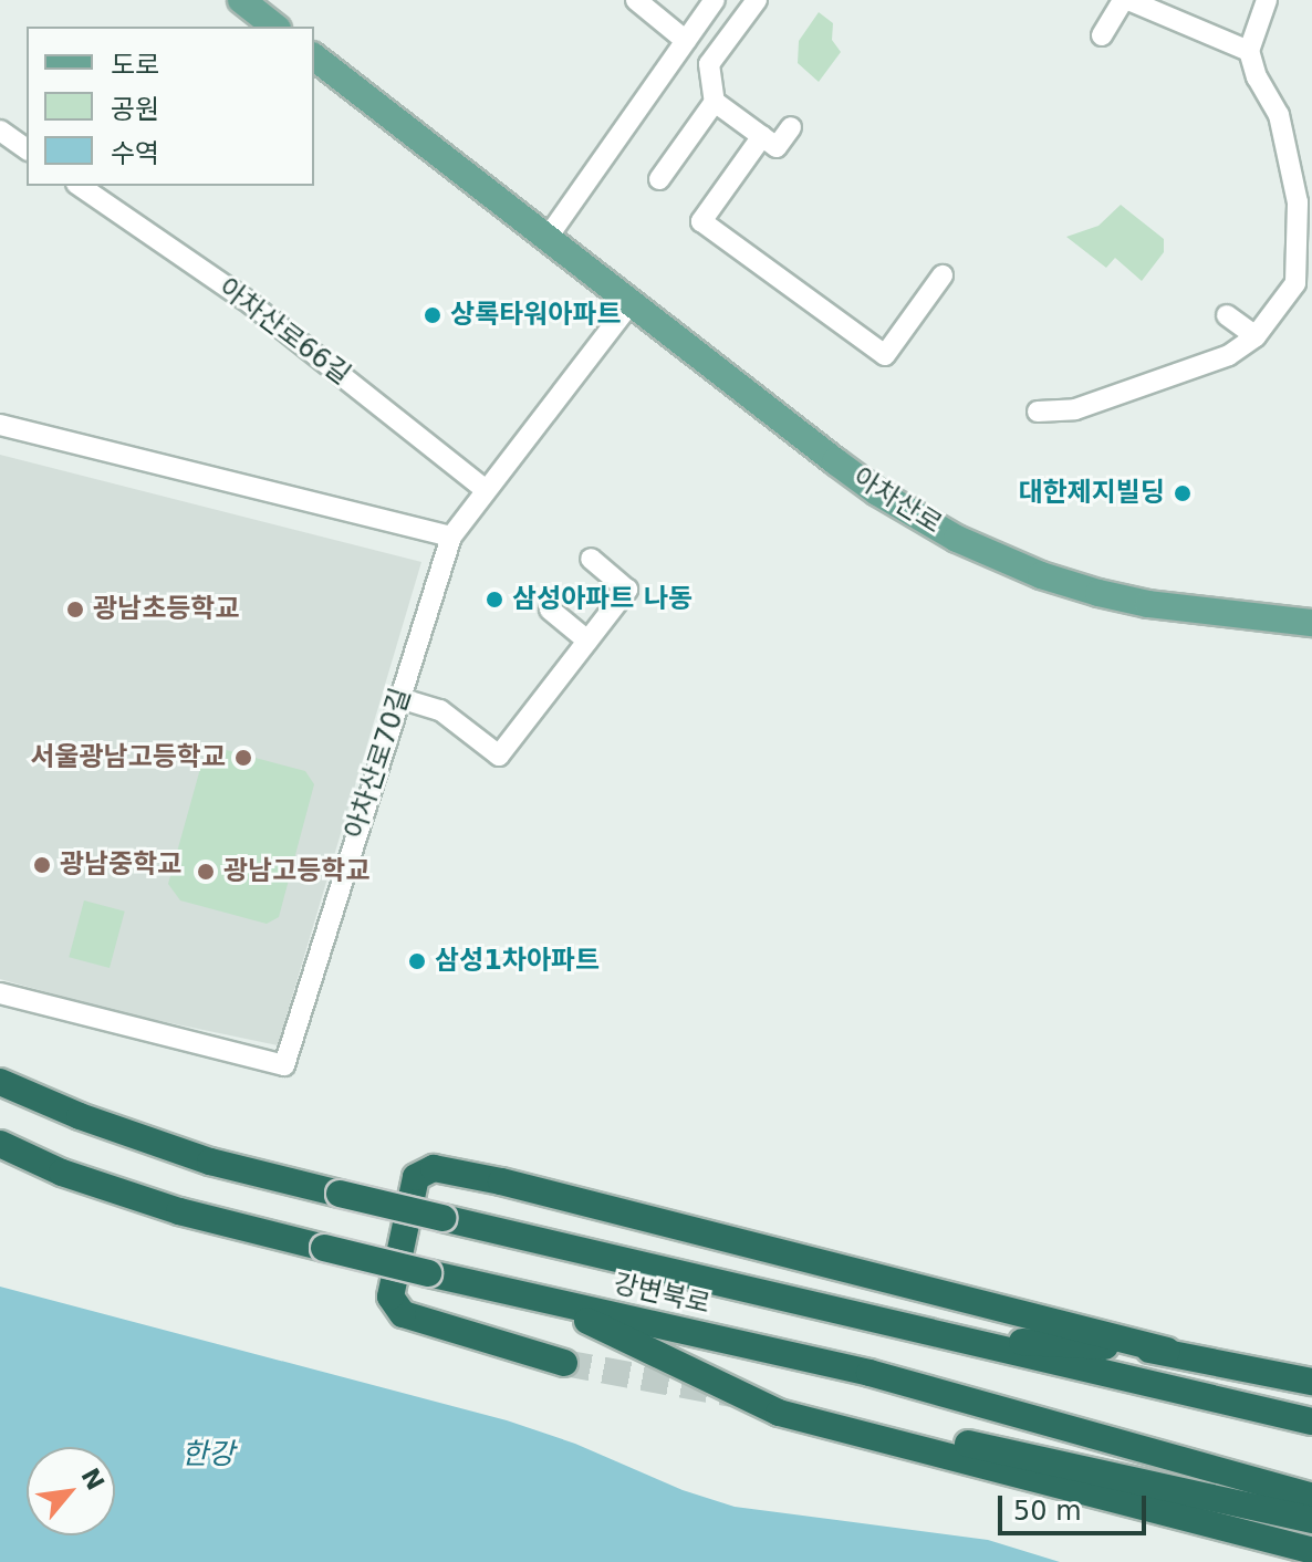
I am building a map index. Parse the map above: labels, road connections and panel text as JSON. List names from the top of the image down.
{
  "streets": {
    "highway": ["강변북로"],
    "main road": ["아차산로"],
    "street": ["아차산로66길", "아차산로70길"]
  },
  "crossings": [
    ["아차산로66길", "아차산로70길"],
    ["아차산로", "아차산로70길"]
  ],
  "water": ["한강"],
  "places": [
    "상록타워아파트",
    "대한제지빌딩",
    "삼성아파트 나동",
    "광남초등학교",
    "서울광남고등학교",
    "광남중학교",
    "광남고등학교",
    "삼성1차아파트"
  ],
  "legend": ["도로", "공원", "수역"],
  "scale_bar": "50 m",
  "north": "top right"
}
